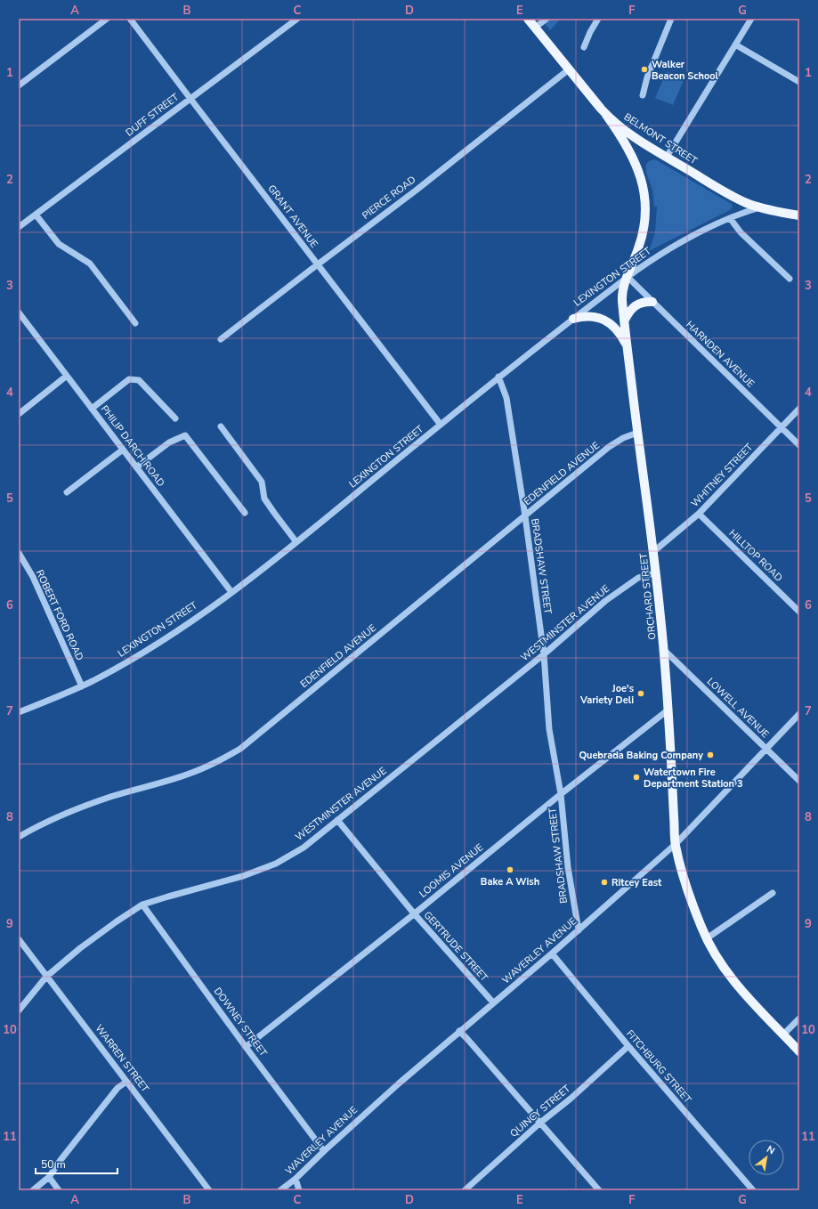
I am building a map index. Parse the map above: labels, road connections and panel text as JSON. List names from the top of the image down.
{
  "streets": {
    "main road": ["BELMONT STREET", "ORCHARD STREET"],
    "street": [
      "DUFF STREET",
      "PIERCE ROAD",
      "GRANT AVENUE",
      "LEXINGTON STREET",
      "HARNDEN AVENUE",
      "PHILIP DARCH ROAD",
      "EDENFIELD AVENUE",
      "WHITNEY STREET",
      "HILLTOP ROAD",
      "BRADSHAW STREET",
      "ROBERT FORD ROAD",
      "WESTMINSTER AVENUE",
      "LOWELL AVENUE",
      "LOOMIS AVENUE",
      "GERTRUDE STREET",
      "WAVERLEY AVENUE",
      "DOWNEY STREET",
      "WARREN STREET",
      "FITCHBURG STREET",
      "QUINCY STREET"
    ]
  },
  "crossings": [
    ["DUFF STREET", "GRANT AVENUE"],
    ["BELMONT STREET", "PIERCE ROAD"],
    ["BELMONT STREET", "LEXINGTON STREET"],
    ["BELMONT STREET", "ORCHARD STREET"],
    ["PIERCE ROAD", "GRANT AVENUE"],
    ["GRANT AVENUE", "LEXINGTON STREET"],
    ["LEXINGTON STREET", "HARNDEN AVENUE"],
    ["LEXINGTON STREET", "PHILIP DARCH ROAD"],
    ["LEXINGTON STREET", "BRADSHAW STREET"],
    ["LEXINGTON STREET", "ORCHARD STREET"],
    ["LEXINGTON STREET", "ROBERT FORD ROAD"],
    ["HARNDEN AVENUE", "WHITNEY STREET"],
    ["HARNDEN AVENUE", "ORCHARD STREET"],
    ["EDENFIELD AVENUE", "BRADSHAW STREET"],
    ["EDENFIELD AVENUE", "ORCHARD STREET"],
    ["WHITNEY STREET", "HILLTOP ROAD"],
    ["WHITNEY STREET", "ORCHARD STREET"],
    ["BRADSHAW STREET", "WESTMINSTER AVENUE"],
    ["BRADSHAW STREET", "LOOMIS AVENUE"],
    ["BRADSHAW STREET", "WAVERLEY AVENUE"],
    ["ORCHARD STREET", "WESTMINSTER AVENUE"],
    ["ORCHARD STREET", "LOWELL AVENUE"],
    ["ORCHARD STREET", "LOOMIS AVENUE"],
    ["ORCHARD STREET", "WAVERLEY AVENUE"],
    ["WESTMINSTER AVENUE", "GERTRUDE STREET"],
    ["WESTMINSTER AVENUE", "DOWNEY STREET"],
    ["WESTMINSTER AVENUE", "WARREN STREET"],
    ["LOWELL AVENUE", "WAVERLEY AVENUE"],
    ["LOOMIS AVENUE", "GERTRUDE STREET"],
    ["LOOMIS AVENUE", "DOWNEY STREET"],
    ["GERTRUDE STREET", "WAVERLEY AVENUE"],
    ["WAVERLEY AVENUE", "DOWNEY STREET"],
    ["WAVERLEY AVENUE", "FITCHBURG STREET"],
    ["FITCHBURG STREET", "QUINCY STREET"]
  ],
  "places": [
    "Walker Beacon School",
    "Joe's Variety Deli",
    "Quebrada Baking Company",
    "Watertown Fire Department Station 3",
    "Bake A Wish",
    "Ritcey East"
  ],
  "scale_bar": "50 m",
  "north": "top right",
  "grid": {
    "columns": [
      "A",
      "B",
      "C",
      "D",
      "E",
      "F",
      "G"
    ],
    "rows": [
      "1",
      "2",
      "3",
      "4",
      "5",
      "6",
      "7",
      "8",
      "9",
      "10",
      "11"
    ]
  }
}
